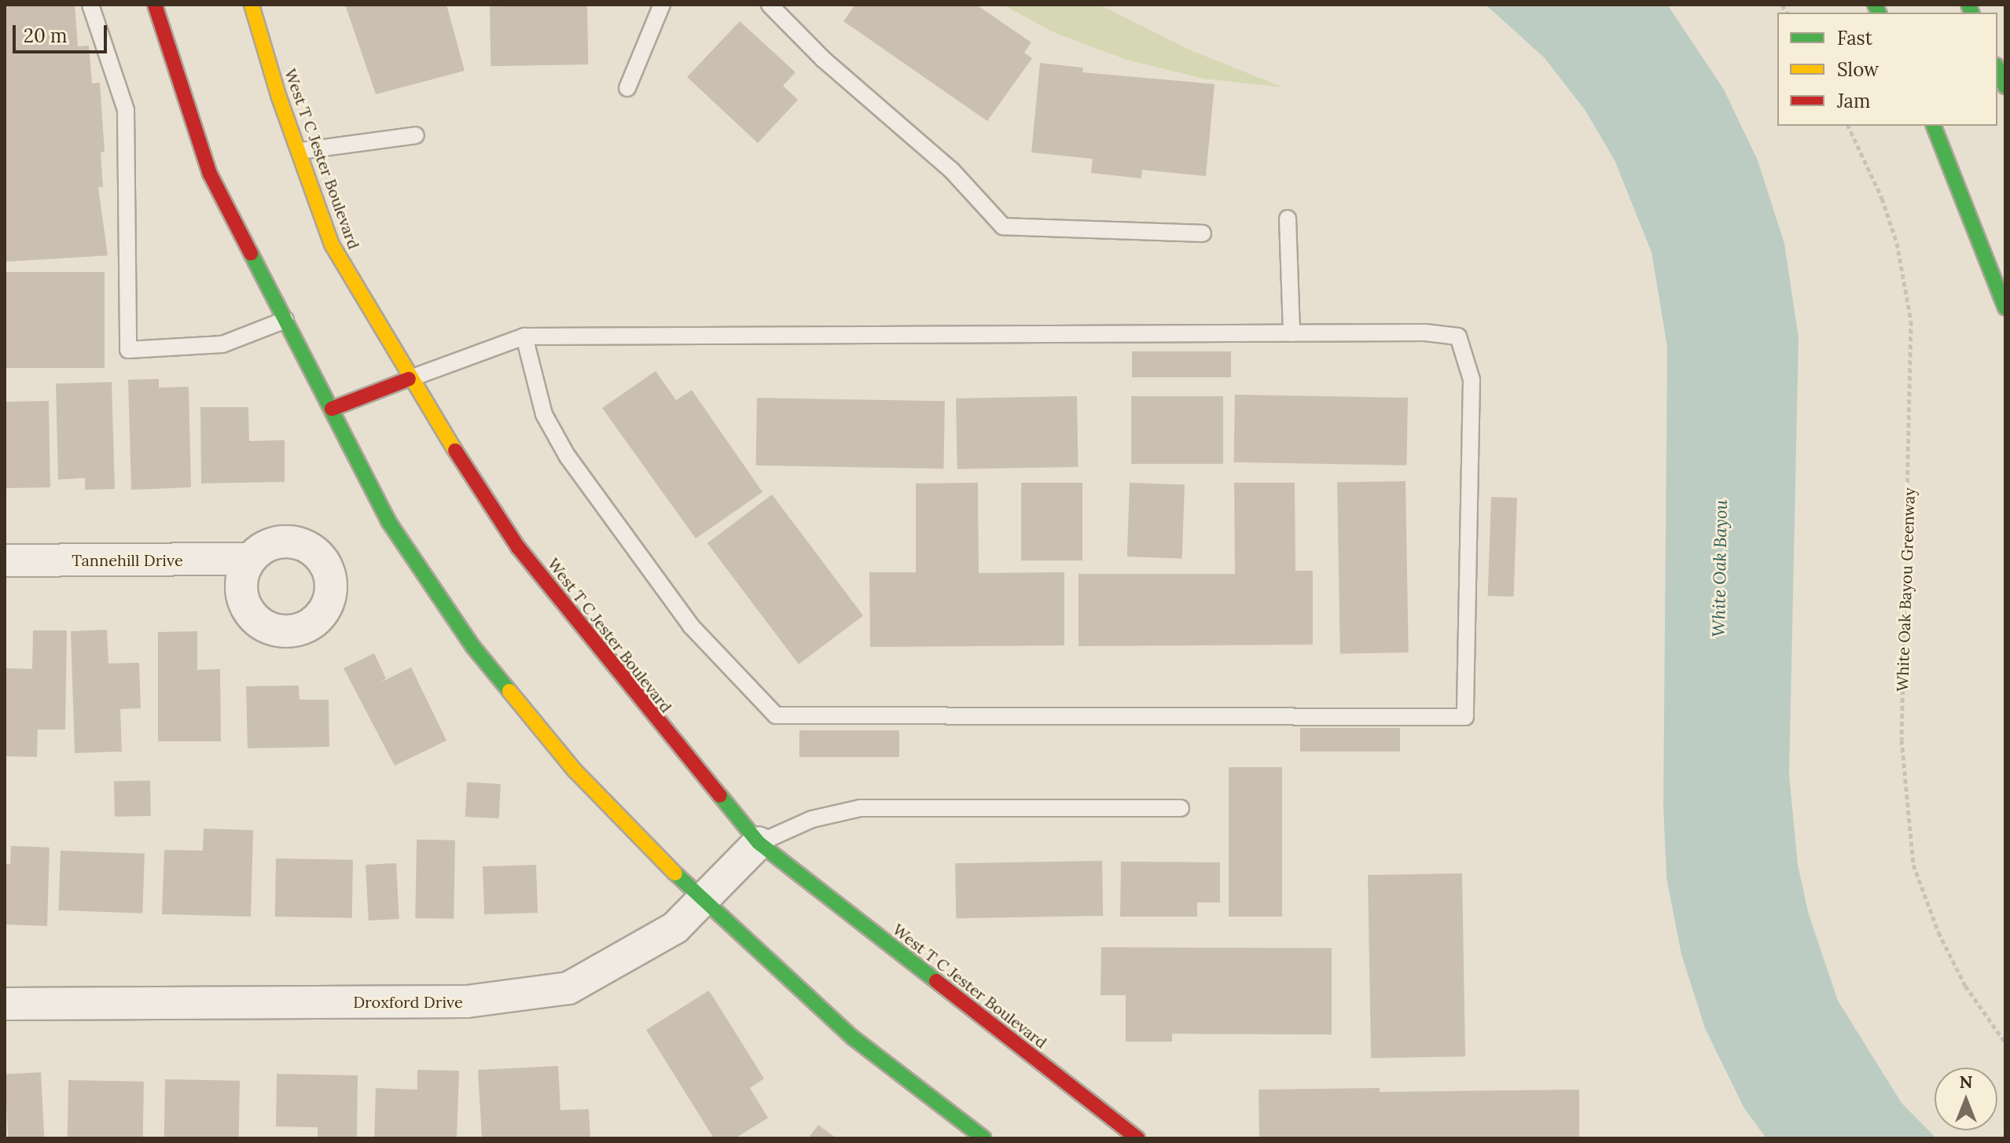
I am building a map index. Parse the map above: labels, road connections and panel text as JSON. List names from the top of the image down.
{
  "streets": {
    "main road": ["West T C Jester Boulevard"],
    "street": ["Tannehill Drive", "Droxford Drive"],
    "path": ["White Oak Bayou Greenway"]
  },
  "crossings": [
    ["West T C Jester Boulevard", "Droxford Drive"]
  ],
  "water": ["White Oak Bayou"],
  "legend": ["Fast", "Slow", "Jam"],
  "scale_bar": "20 m",
  "north": "top"
}
